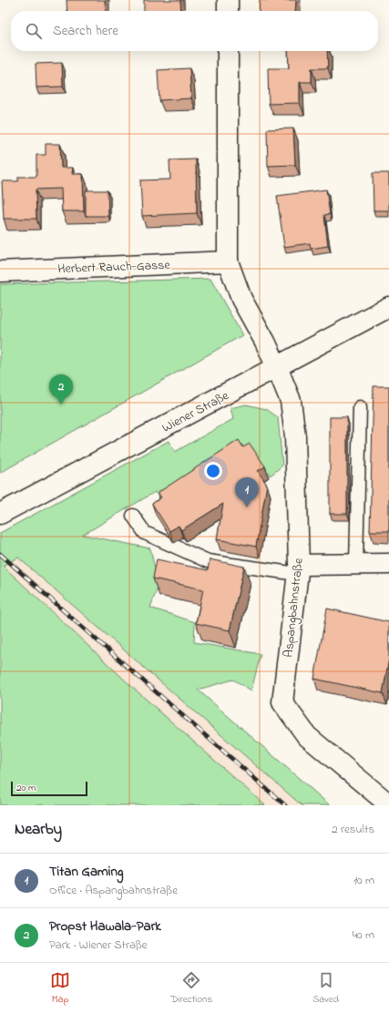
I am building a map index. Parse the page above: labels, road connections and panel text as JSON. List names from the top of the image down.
{
  "streets": {
    "street": ["Herbert Rauch-Gasse", "Wiener Straße", "Aspangbahnstraße"]
  },
  "crossings": [
    ["Wiener Straße", "Aspangbahnstraße"]
  ],
  "scale_bar": "20 m",
  "page": {
    "search": "Search here",
    "pins": ["2", "1"],
    "scale": "20 m",
    "heading": ["Nearby", "2 results"],
    "list": [
      {
        "mark": "1",
        "name": "Titan Gaming",
        "note": "Office · Aspangbahnstraße",
        "value": "10 m"
      },
      {
        "mark": "2",
        "name": "Propst Hawala-Park",
        "note": "Park · Wiener Straße",
        "value": "40 m"
      }
    ],
    "nav": ["Map", "Directions", "Saved"]
  }
}
